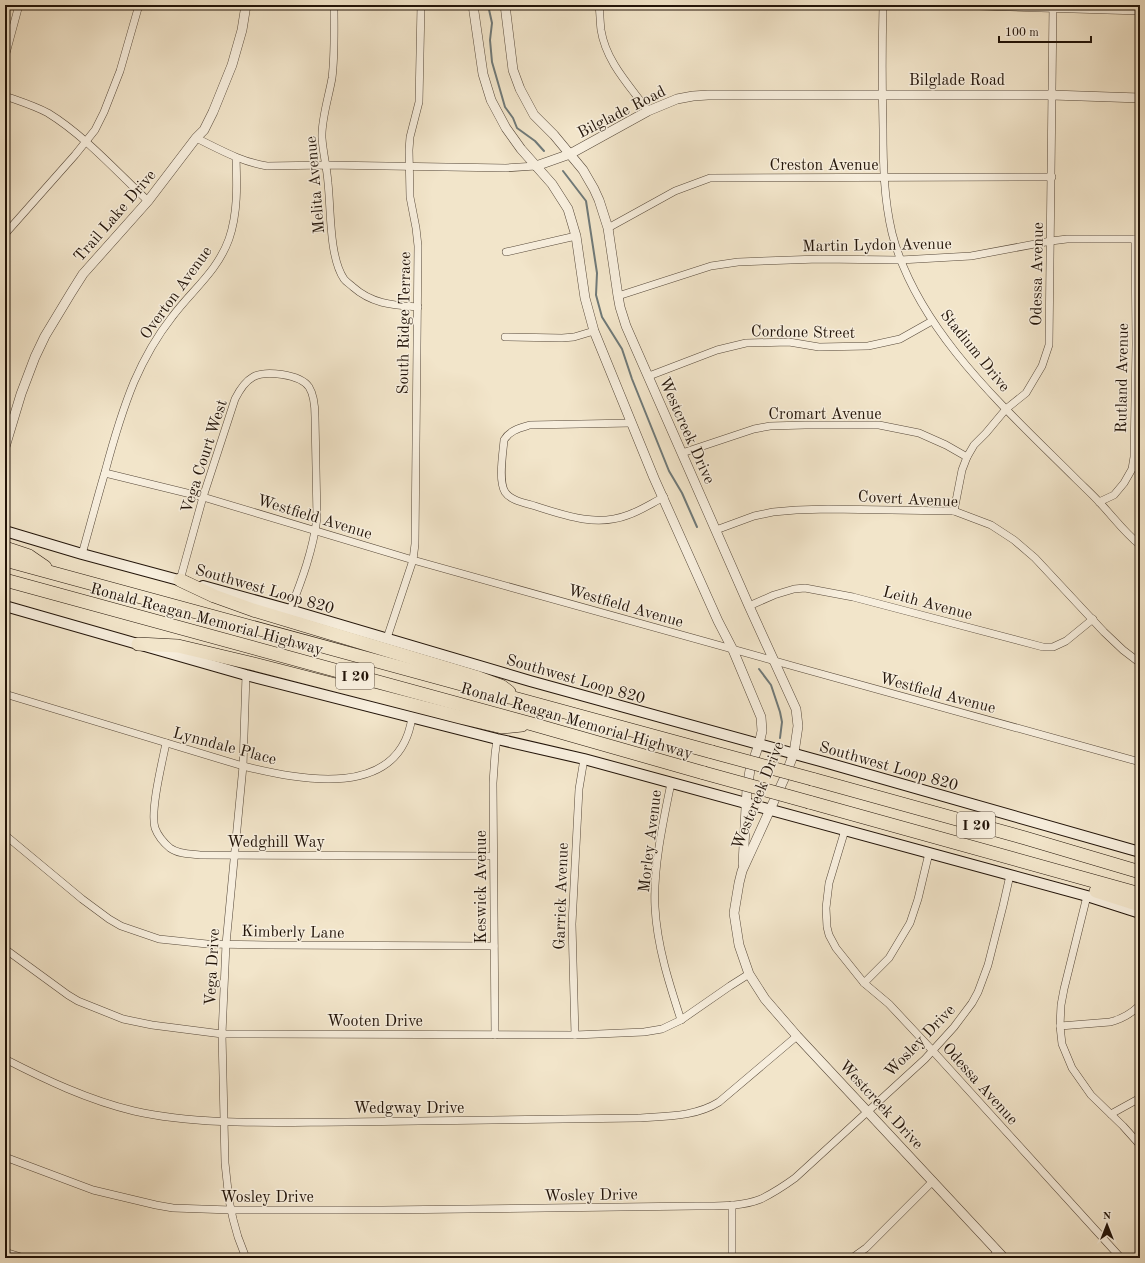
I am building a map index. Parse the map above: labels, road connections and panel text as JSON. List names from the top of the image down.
{
  "streets": {
    "highway": ["Ronald Reagan Memorial Highway", "I 20"],
    "main road": ["Southwest Loop 820"],
    "street": [
      "Bilglade Road",
      "Creston Avenue",
      "Melita Avenue",
      "Trail Lake Drive",
      "Martin Lydon Avenue",
      "Odessa Avenue",
      "Overton Avenue",
      "South Ridge Terrace",
      "Cordone Street",
      "Stadium Drive",
      "Rutland Avenue",
      "Cromart Avenue",
      "Westcreek Drive",
      "Vega Court West",
      "Covert Avenue",
      "Westfield Avenue",
      "Leith Avenue",
      "Lynndale Place",
      "Wedghill Way",
      "Morley Avenue",
      "Keswick Avenue",
      "Garrick Avenue",
      "Kimberly Lane",
      "Vega Drive",
      "Wooten Drive",
      "Wosley Drive",
      "Wedgway Drive"
    ]
  },
  "crossings": [
    ["Bilglade Road", "Melita Avenue"],
    ["Bilglade Road", "Trail Lake Drive"],
    ["Bilglade Road", "Odessa Avenue"],
    ["Bilglade Road", "Overton Avenue"],
    ["Bilglade Road", "South Ridge Terrace"],
    ["Bilglade Road", "Stadium Drive"],
    ["Bilglade Road", "Westcreek Drive"],
    ["Creston Avenue", "Odessa Avenue"],
    ["Creston Avenue", "Stadium Drive"],
    ["Creston Avenue", "Westcreek Drive"],
    ["Melita Avenue", "South Ridge Terrace"],
    ["Martin Lydon Avenue", "Odessa Avenue"],
    ["Martin Lydon Avenue", "Stadium Drive"],
    ["Martin Lydon Avenue", "Rutland Avenue"],
    ["Martin Lydon Avenue", "Westcreek Drive"],
    ["Odessa Avenue", "Stadium Drive"],
    ["Odessa Avenue", "Cromart Avenue"],
    ["Odessa Avenue", "Covert Avenue"],
    ["Odessa Avenue", "Wosley Drive"],
    ["Overton Avenue", "Westfield Avenue"],
    ["Overton Avenue", "Southwest Loop 820"],
    ["South Ridge Terrace", "Westfield Avenue"],
    ["South Ridge Terrace", "Southwest Loop 820"],
    ["Cordone Street", "Stadium Drive"],
    ["Cordone Street", "Westcreek Drive"],
    ["Stadium Drive", "Rutland Avenue"],
    ["Cromart Avenue", "Westcreek Drive"],
    ["Westcreek Drive", "Covert Avenue"],
    ["Westcreek Drive", "Westfield Avenue"],
    ["Westcreek Drive", "Southwest Loop 820"],
    ["Westcreek Drive", "Leith Avenue"],
    ["Westcreek Drive", "Wooten Drive"],
    ["Westcreek Drive", "Wosley Drive"],
    ["Westcreek Drive", "Wedgway Drive"],
    ["Vega Court West", "Westfield Avenue"],
    ["Vega Court West", "Southwest Loop 820"],
    ["Covert Avenue", "Leith Avenue"],
    ["Lynndale Place", "Wedghill Way"],
    ["Lynndale Place", "Vega Drive"],
    ["Wedghill Way", "Keswick Avenue"],
    ["Wedghill Way", "Vega Drive"],
    ["Morley Avenue", "Wooten Drive"],
    ["Keswick Avenue", "Kimberly Lane"],
    ["Keswick Avenue", "Wooten Drive"],
    ["Garrick Avenue", "Wooten Drive"],
    ["Kimberly Lane", "Vega Drive"],
    ["Vega Drive", "Wooten Drive"],
    ["Vega Drive", "Wosley Drive"],
    ["Vega Drive", "Wedgway Drive"]
  ],
  "scale_bar": "100 m",
  "north": "top"
}
